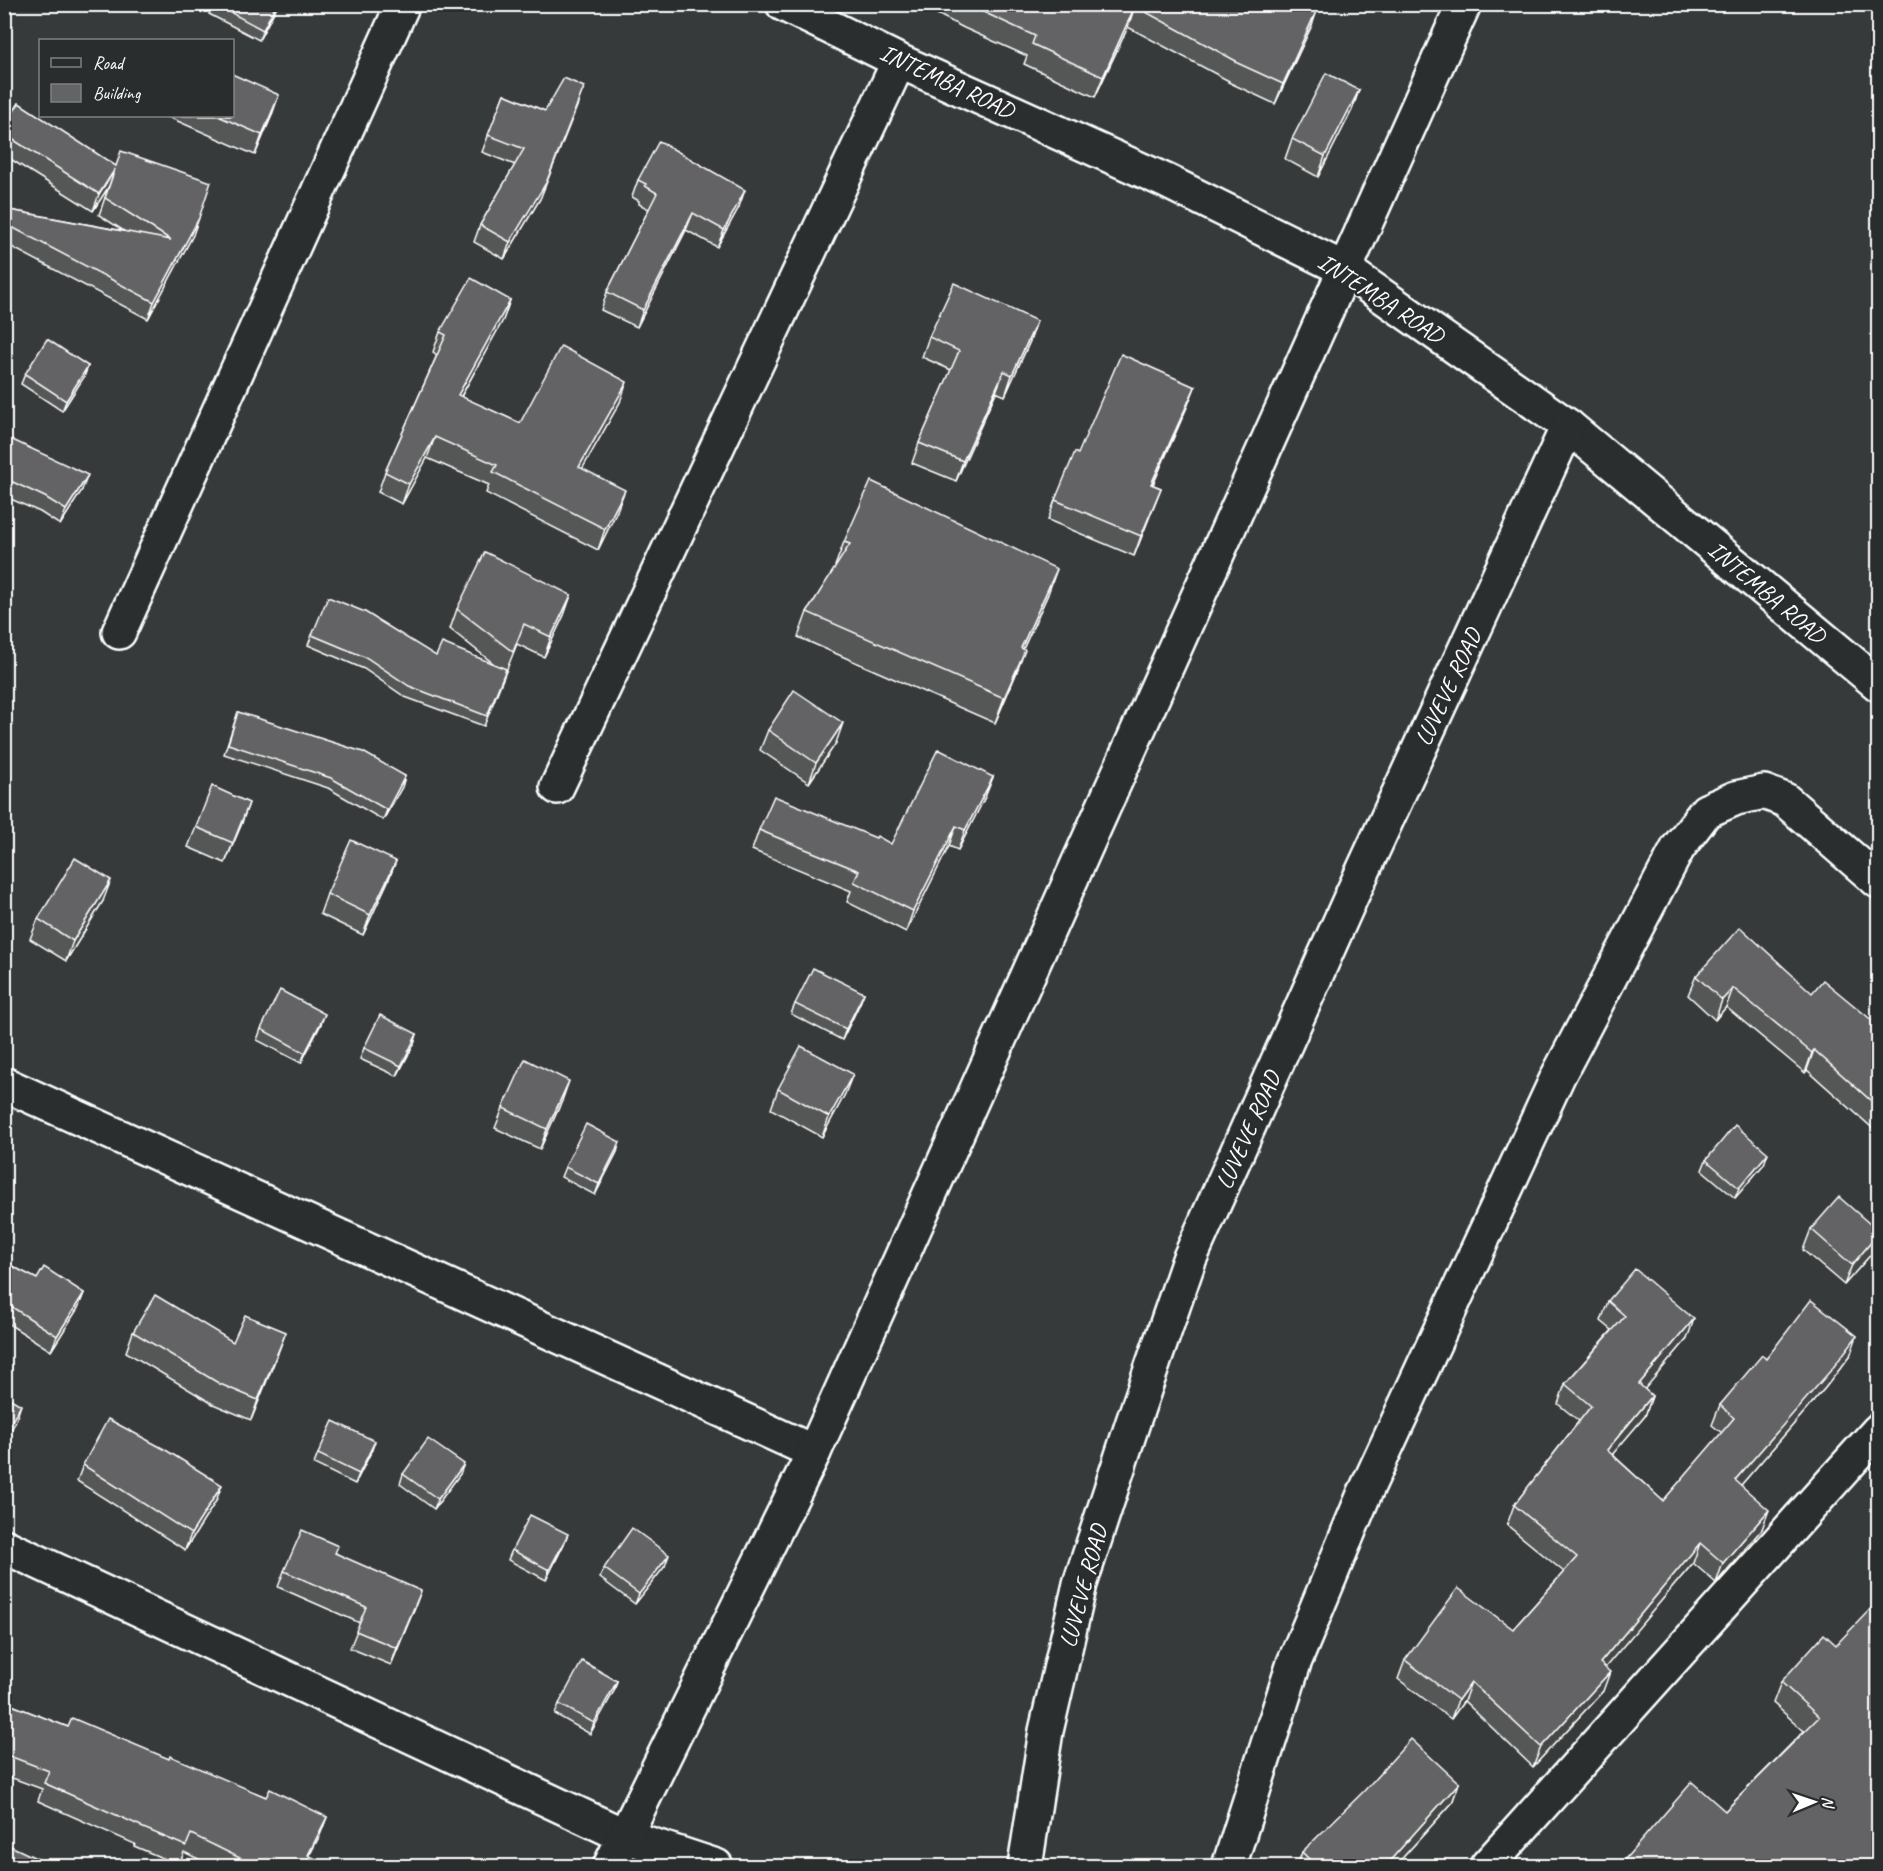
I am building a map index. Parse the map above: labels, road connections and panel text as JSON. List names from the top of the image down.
{
  "streets": {
    "street": ["INTEMBA ROAD", "LUVEVE ROAD"]
  },
  "crossings": [
    ["INTEMBA ROAD", "LUVEVE ROAD"]
  ],
  "legend": ["Road", "Building"],
  "north": "right"
}
